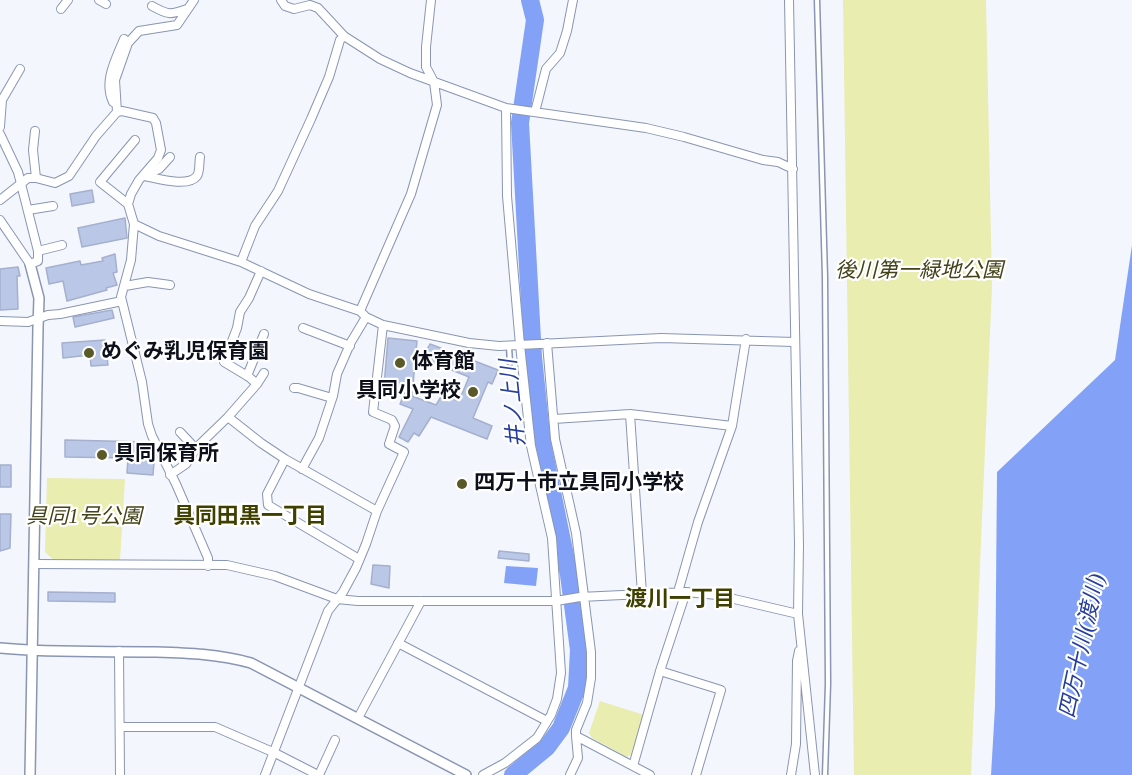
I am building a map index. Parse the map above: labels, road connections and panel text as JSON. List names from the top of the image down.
{
  "districts": ["具同田黒一丁目", "渡川一丁目"],
  "water": ["井ノ上川", "四万十川(渡川)"],
  "parks": ["後川第一緑地公園", "具同1号公園"],
  "places": [
    "めぐみ乳児保育園",
    "体育館",
    "具同小学校",
    "具同保育所",
    "四万十市立具同小学校"
  ]
}
